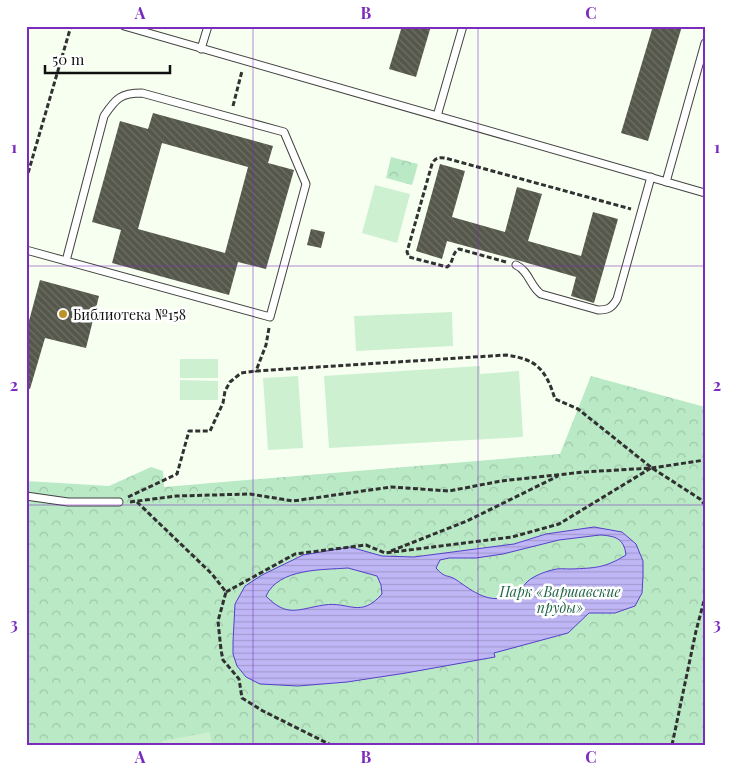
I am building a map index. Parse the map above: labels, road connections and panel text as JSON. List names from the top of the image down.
{
  "parks": ["Парк «Варшавские пруды»"],
  "places": ["Библиотека №158"],
  "scale_bar": "50 m",
  "grid": {
    "columns": ["A", "B", "C"],
    "rows": ["1", "2", "3"]
  }
}
